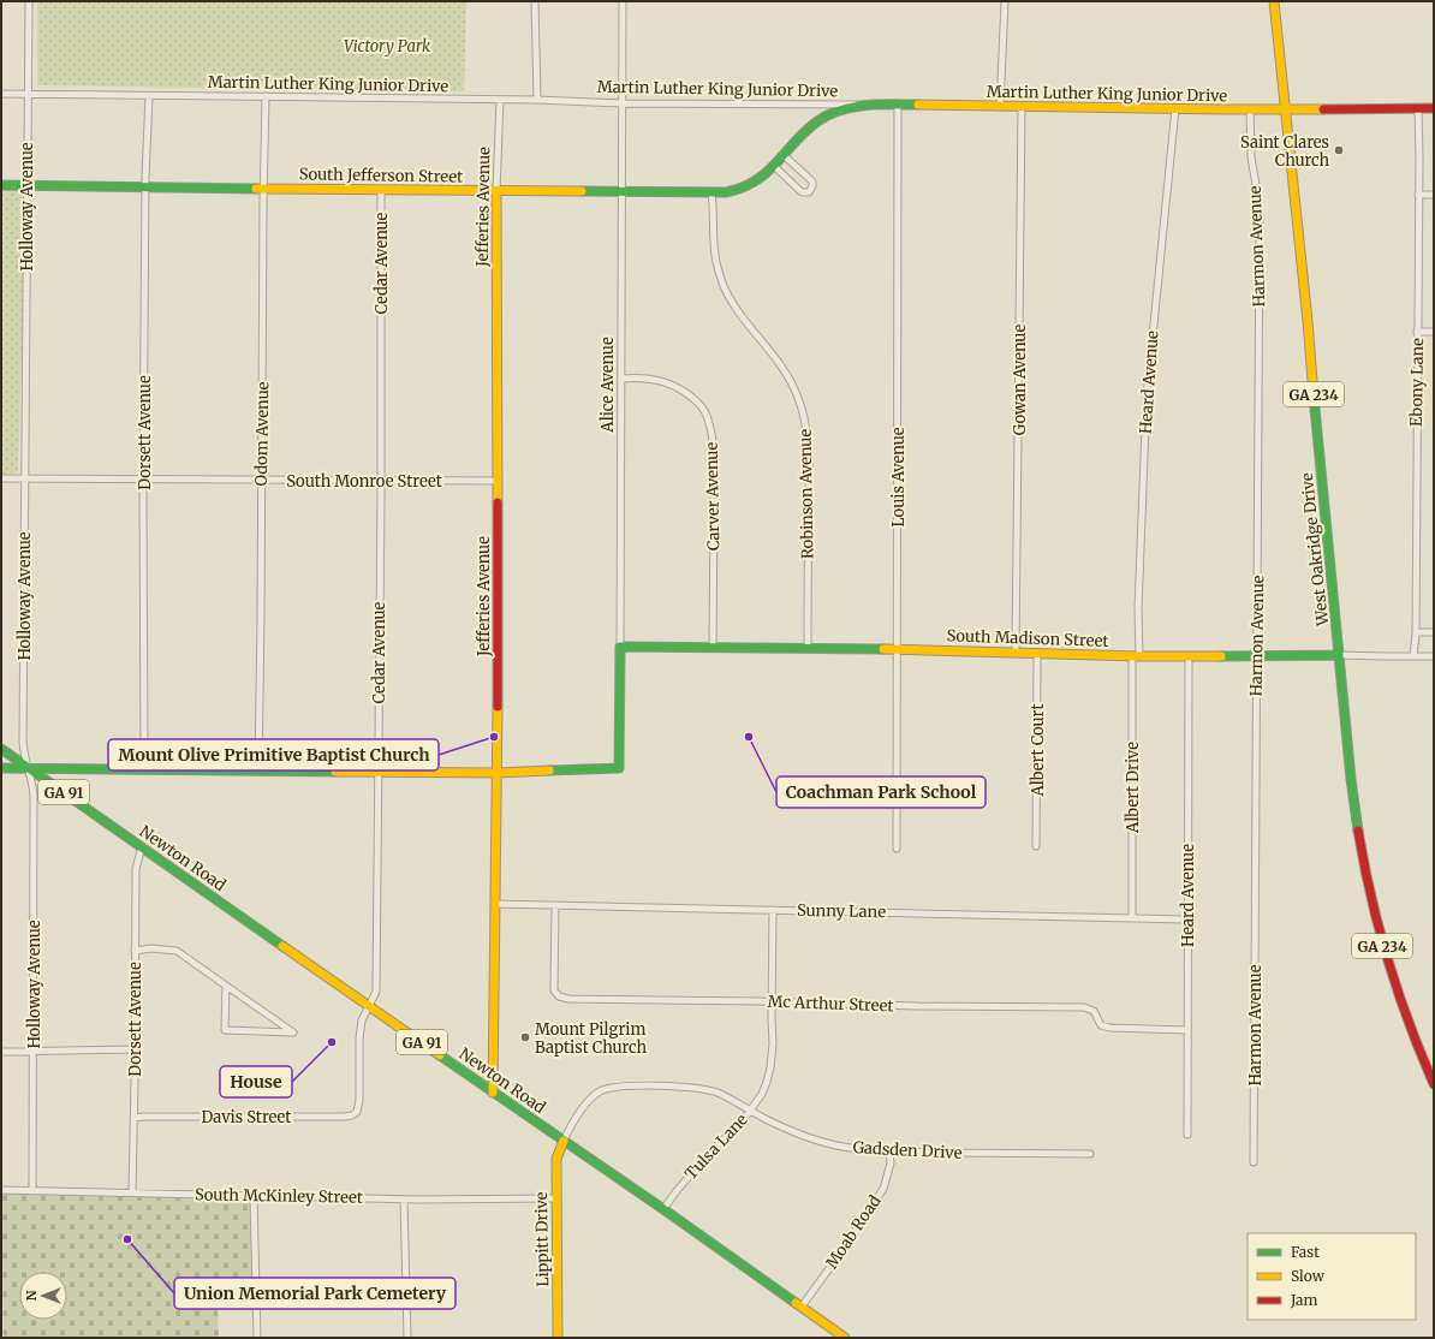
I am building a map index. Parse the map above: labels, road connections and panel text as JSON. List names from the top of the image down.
{
  "streets": {
    "street": [
      "Martin Luther King Junior Drive",
      "South Jefferson Street",
      "Holloway Avenue",
      "Jefferies Avenue",
      "Harmon Avenue",
      "Cedar Avenue",
      "Gowan Avenue",
      "Heard Avenue",
      "Ebony Lane",
      "Alice Avenue",
      "GA 234",
      "Dorsett Avenue",
      "Odom Avenue",
      "Louis Avenue",
      "South Monroe Street",
      "Robinson Avenue",
      "Carver Avenue",
      "West Oakridge Drive",
      "South Madison Street",
      "Albert Court",
      "Albert Drive",
      "GA 91",
      "Newton Road",
      "Sunny Lane",
      "Mc Arthur Street",
      "Davis Street",
      "Tulsa Lane",
      "Gadsden Drive",
      "South McKinley Street",
      "Moab Road",
      "Lippitt Drive"
    ]
  },
  "crossings": [
    ["Martin Luther King Junior Drive", "South Jefferson Street"],
    ["Martin Luther King Junior Drive", "Holloway Avenue"],
    ["Martin Luther King Junior Drive", "Jefferies Avenue"],
    ["Martin Luther King Junior Drive", "Harmon Avenue"],
    ["Martin Luther King Junior Drive", "Gowan Avenue"],
    ["Martin Luther King Junior Drive", "Heard Avenue"],
    ["Martin Luther King Junior Drive", "Ebony Lane"],
    ["Martin Luther King Junior Drive", "Alice Avenue"],
    ["Martin Luther King Junior Drive", "Dorsett Avenue"],
    ["Martin Luther King Junior Drive", "Odom Avenue"],
    ["Martin Luther King Junior Drive", "Louis Avenue"],
    ["Martin Luther King Junior Drive", "West Oakridge Drive"],
    ["South Jefferson Street", "Holloway Avenue"],
    ["South Jefferson Street", "Jefferies Avenue"],
    ["South Jefferson Street", "Cedar Avenue"],
    ["South Jefferson Street", "Alice Avenue"],
    ["South Jefferson Street", "Dorsett Avenue"],
    ["South Jefferson Street", "Odom Avenue"],
    ["South Jefferson Street", "Robinson Avenue"],
    ["Holloway Avenue", "South Monroe Street"],
    ["Holloway Avenue", "Newton Road"],
    ["Holloway Avenue", "South McKinley Street"],
    ["Jefferies Avenue", "Alice Avenue"],
    ["Jefferies Avenue", "South Monroe Street"],
    ["Jefferies Avenue", "Newton Road"],
    ["Jefferies Avenue", "Sunny Lane"],
    ["Harmon Avenue", "South Madison Street"],
    ["Cedar Avenue", "South Monroe Street"],
    ["Cedar Avenue", "Newton Road"],
    ["Cedar Avenue", "Davis Street"],
    ["Gowan Avenue", "South Madison Street"],
    ["Heard Avenue", "South Madison Street"],
    ["Heard Avenue", "Albert Drive"],
    ["Heard Avenue", "Sunny Lane"],
    ["Heard Avenue", "Mc Arthur Street"],
    ["Ebony Lane", "South Madison Street"],
    ["Alice Avenue", "Carver Avenue"],
    ["Alice Avenue", "South Madison Street"],
    ["Dorsett Avenue", "South Monroe Street"],
    ["Dorsett Avenue", "Newton Road"],
    ["Dorsett Avenue", "Davis Street"],
    ["Dorsett Avenue", "South McKinley Street"],
    ["Odom Avenue", "South Monroe Street"],
    ["Louis Avenue", "South Madison Street"],
    ["Robinson Avenue", "South Madison Street"],
    ["Carver Avenue", "South Madison Street"],
    ["West Oakridge Drive", "South Madison Street"],
    ["South Madison Street", "Albert Court"],
    ["South Madison Street", "Albert Drive"],
    ["Albert Drive", "Sunny Lane"],
    ["Newton Road", "Tulsa Lane"],
    ["Newton Road", "Gadsden Drive"],
    ["Newton Road", "Moab Road"],
    ["Newton Road", "Lippitt Drive"],
    ["Sunny Lane", "Mc Arthur Street"],
    ["Sunny Lane", "Tulsa Lane"],
    ["Mc Arthur Street", "Tulsa Lane"],
    ["Tulsa Lane", "Gadsden Drive"],
    ["Gadsden Drive", "Moab Road"],
    ["Gadsden Drive", "Lippitt Drive"],
    ["South McKinley Street", "Lippitt Drive"]
  ],
  "parks": ["Victory Park"],
  "places": [
    "Saint Clares Church",
    "Mount Olive Primitive Baptist Church",
    "Coachman Park School",
    "Mount Pilgrim Baptist Church",
    "House",
    "Union Memorial Park Cemetery"
  ],
  "legend": ["Fast", "Slow", "Jam"],
  "north": "left"
}
